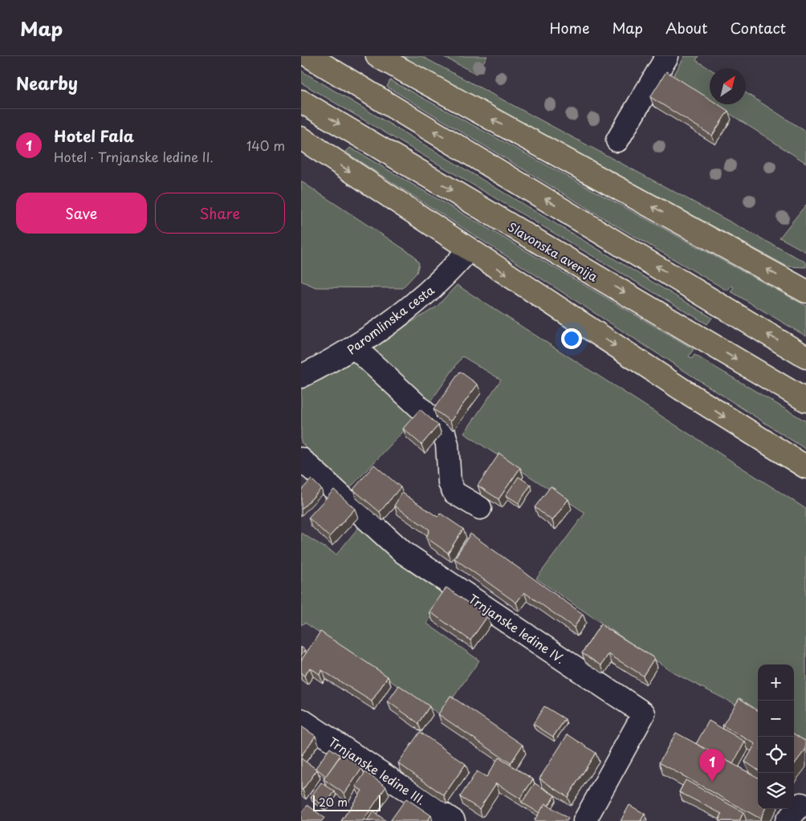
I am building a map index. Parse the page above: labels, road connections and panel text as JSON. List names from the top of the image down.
{
  "streets": {
    "main road": ["Slavonska avenija"],
    "street": ["Paromlinska cesta", "Trnjanske ledine IV.", "Trnjanske ledine III."]
  },
  "scale_bar": "20 m",
  "north": "top right",
  "page": {
    "header": "Map",
    "nav": [
      "Home",
      "Map",
      "About",
      "Contact"
    ],
    "heading": "Nearby",
    "list": [
      {
        "mark": "1",
        "name": "Hotel Fala",
        "note": "Hotel · Trnjanske ledine II.",
        "value": "140 m"
      }
    ],
    "buttons": ["Save", "Share"],
    "map_buttons": ["+", "−"],
    "pins": "1",
    "scale": "20 m"
  }
}
